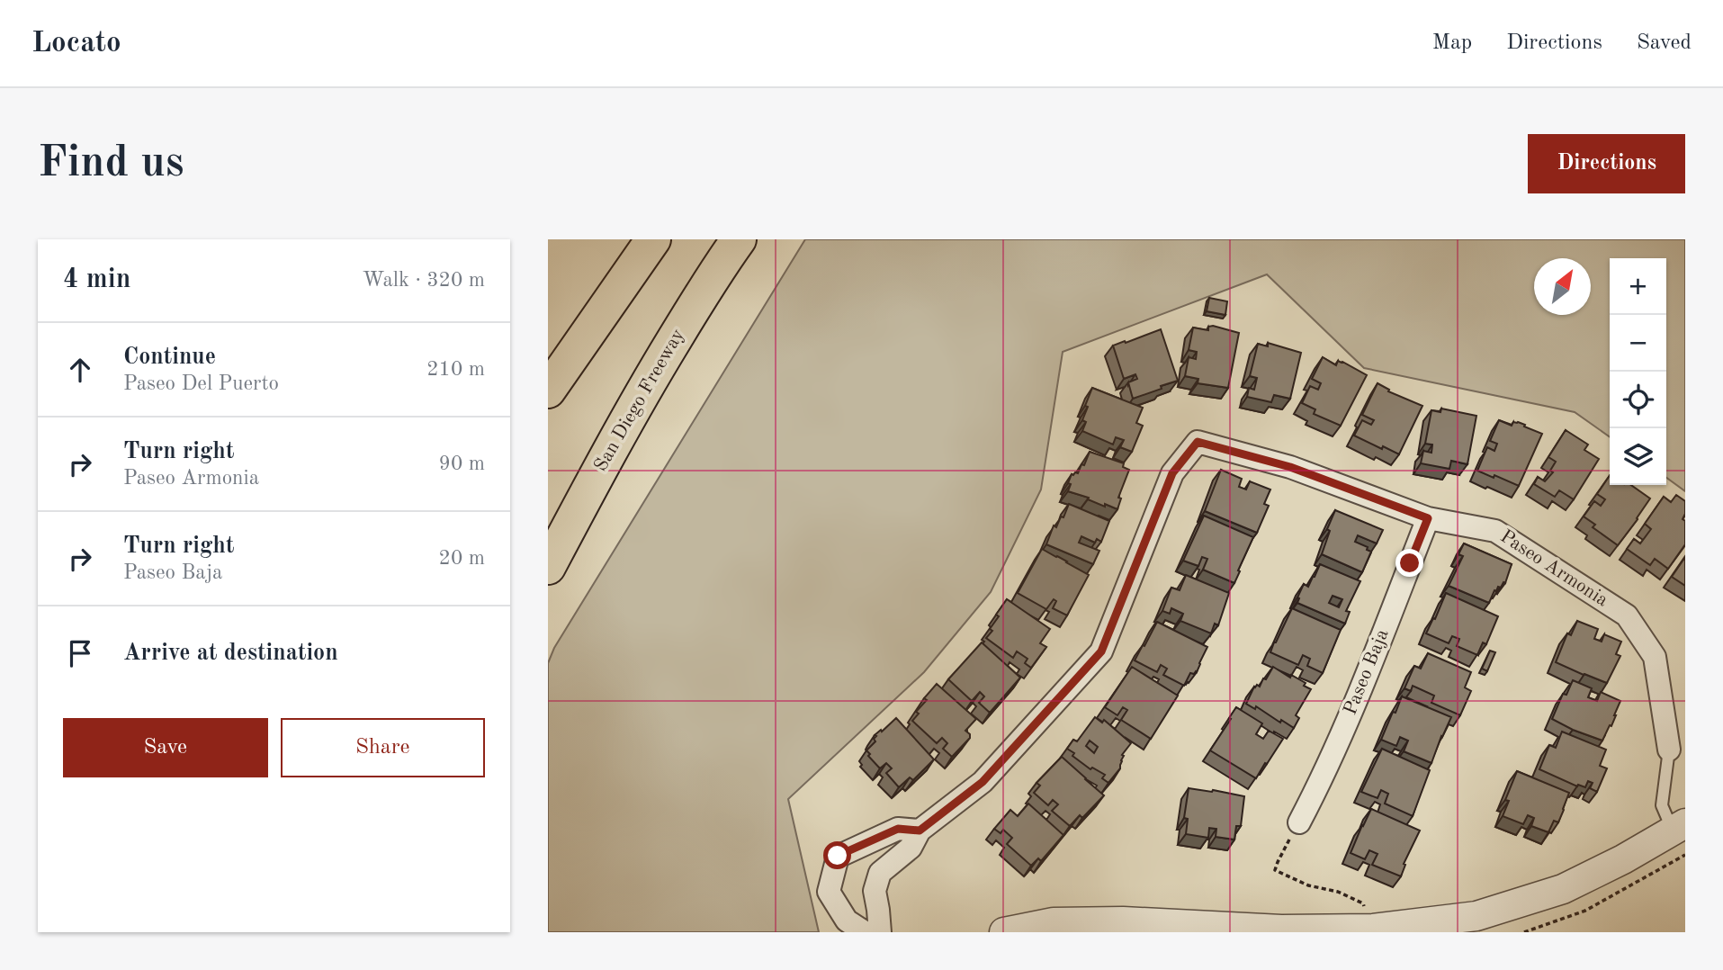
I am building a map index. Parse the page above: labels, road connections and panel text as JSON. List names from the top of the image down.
{
  "streets": {
    "highway": ["San Diego Freeway"],
    "street": ["Paseo Armonia", "Paseo Baja"]
  },
  "crossings": [
    ["Paseo Armonia", "Paseo Baja"]
  ],
  "north": "top right",
  "page": {
    "header": "Locato",
    "nav": ["Map", "Directions", "Saved"],
    "buttons": [
      "Directions",
      ["Save", "Share"]
    ],
    "title": "Find us",
    "heading": ["4 min", "Walk · 320 m"],
    "map_buttons": ["+", "−"],
    "list": [
      ["Continue", "Paseo Del Puerto", "210 m"],
      ["Turn right", "Paseo Armonia", "90 m"],
      ["Turn right", "Paseo Baja", "20 m"],
      "Arrive at destination"
    ]
  }
}
